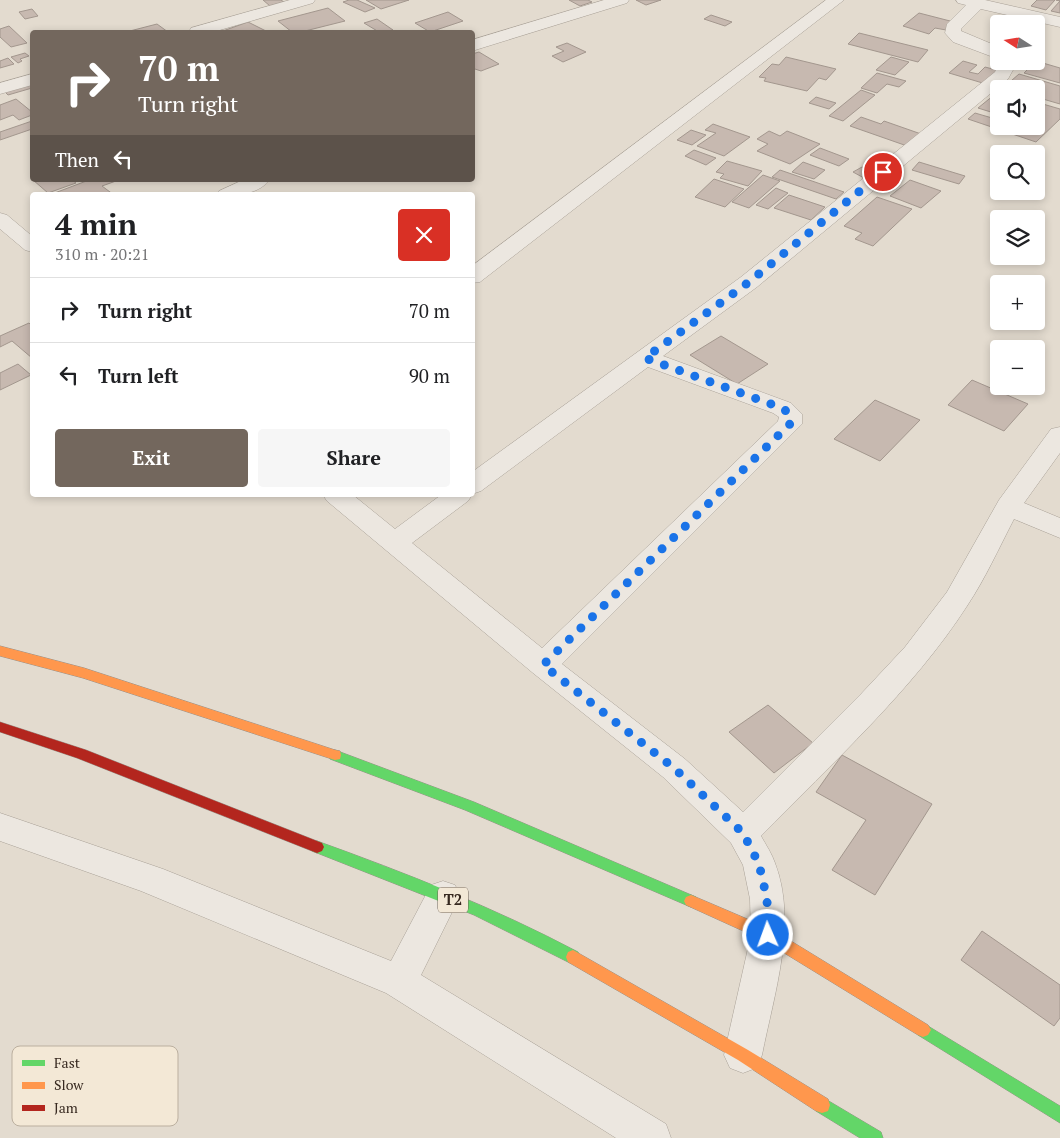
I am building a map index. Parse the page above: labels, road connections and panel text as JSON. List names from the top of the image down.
{
  "streets": {
    "main road": ["T2"]
  },
  "legend": ["Fast", "Slow", "Jam"],
  "north": "left",
  "page": {
    "map_buttons": ["+", "−"],
    "turn": ["70 m", "Turn right"],
    "then": "Then",
    "heading": ["4 min", "310 m · 20:21"],
    "list": [
      {
        "name": "Turn right",
        "value": "70 m"
      },
      {
        "name": "Turn left",
        "value": "90 m"
      }
    ],
    "buttons": ["Exit", "Share"]
  }
}
